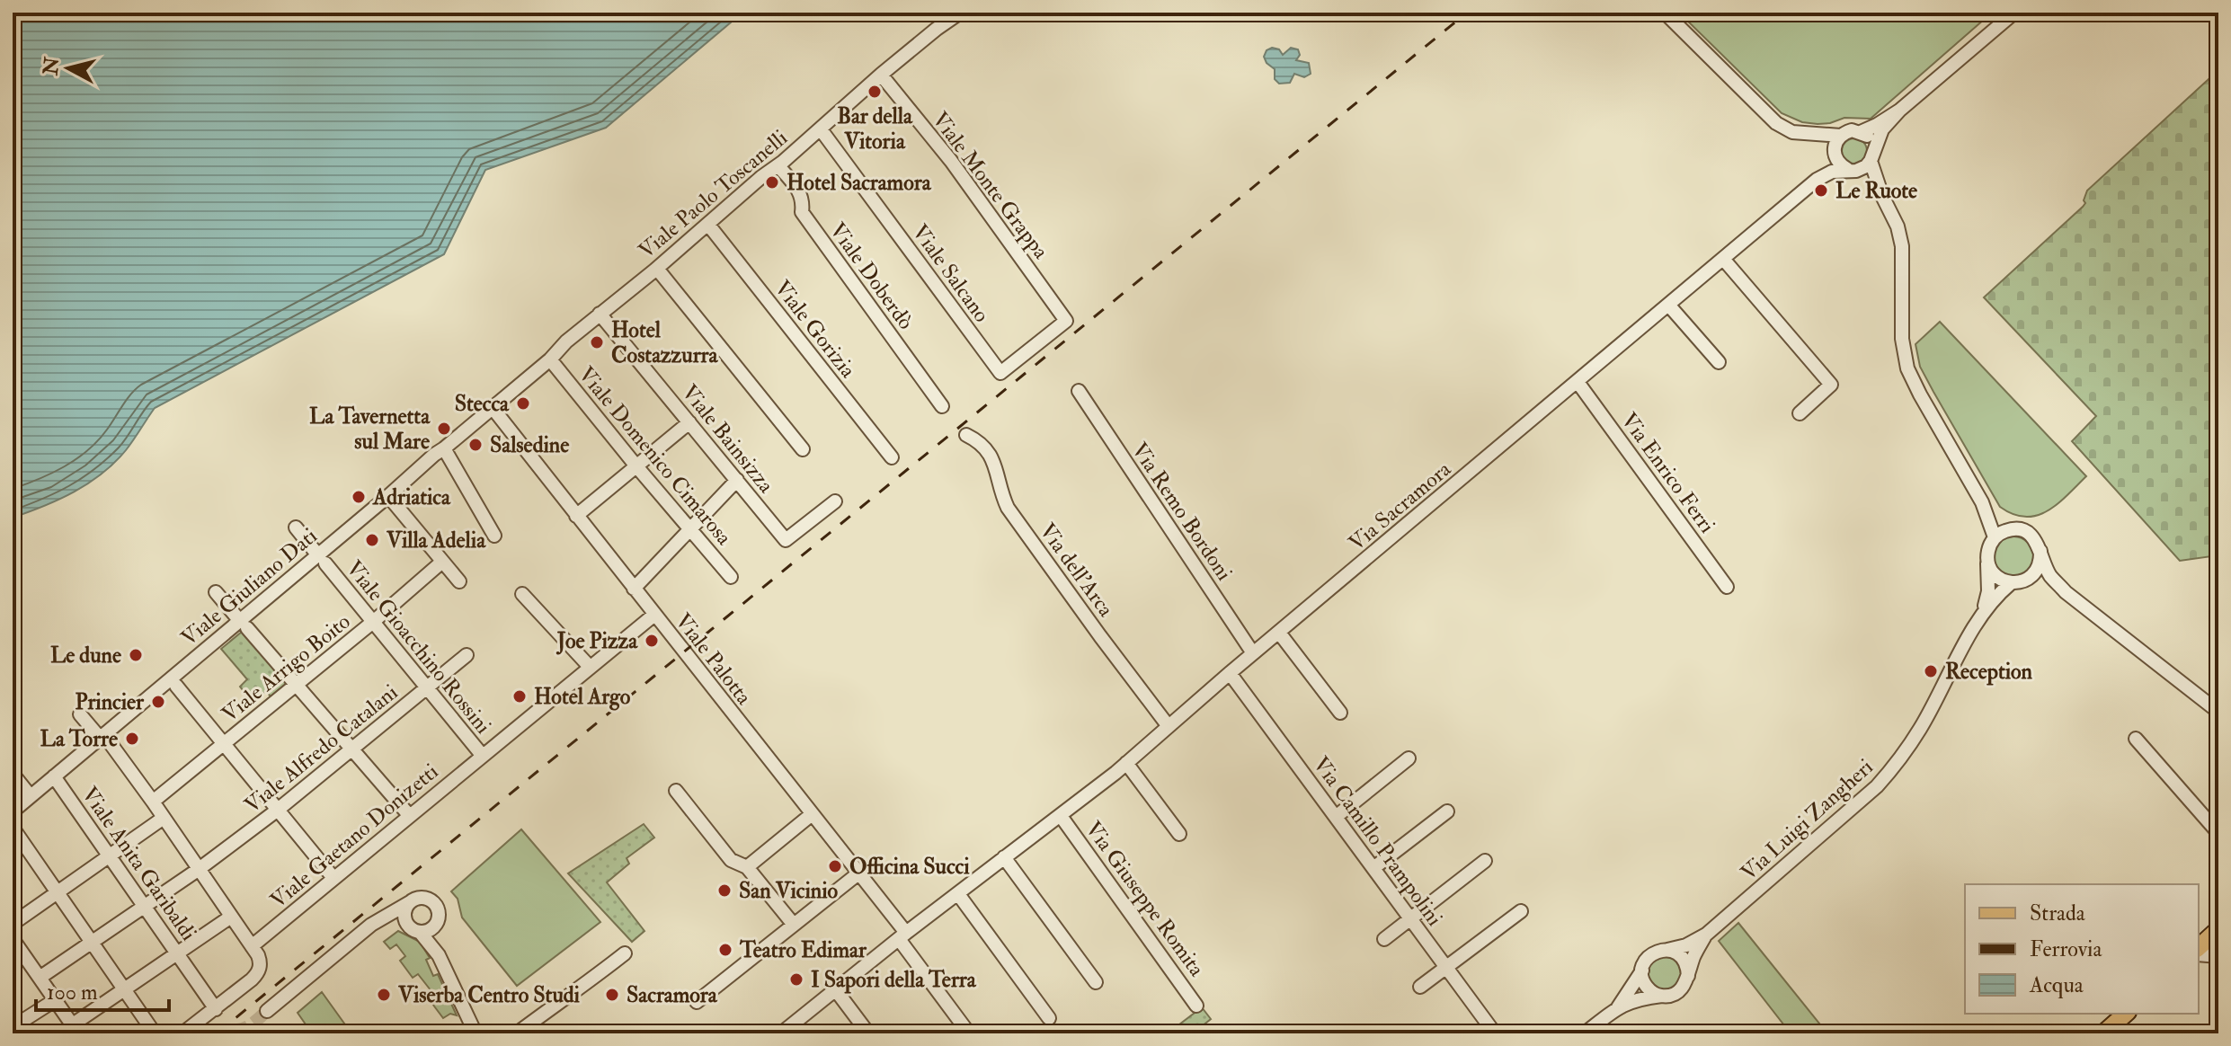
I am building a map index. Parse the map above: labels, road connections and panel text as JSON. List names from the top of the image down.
{
  "streets": {
    "street": [
      "Viale Monte Grappa",
      "Viale Paolo Toscanelli",
      "Viale Salcano",
      "Viale Doberdò",
      "Viale Gorizia",
      "Viale Bainsizza",
      "Viale Domenico Cimarosa",
      "Via Enrico Ferri",
      "Via Sacramora",
      "Via Remo Bordoni",
      "Via dell'Arca",
      "Viale Giuliano Dati",
      "Viale Gioacchino Rossini",
      "Viale Palotta",
      "Viale Arrigo Boito",
      "Viale Alfredo Catalani",
      "Via Luigi Zangheri",
      "Viale Gaetano Donizetti",
      "Via Camillo Prampolini",
      "Viale Anita Garibaldi",
      "Via Giuseppe Romita"
    ]
  },
  "crossings": [
    ["Viale Monte Grappa", "Viale Paolo Toscanelli"],
    ["Viale Monte Grappa", "Viale Salcano"],
    ["Viale Paolo Toscanelli", "Viale Salcano"],
    ["Viale Paolo Toscanelli", "Viale Doberdò"],
    ["Viale Paolo Toscanelli", "Viale Gorizia"],
    ["Viale Paolo Toscanelli", "Viale Bainsizza"],
    ["Viale Paolo Toscanelli", "Viale Domenico Cimarosa"],
    ["Viale Paolo Toscanelli", "Viale Giuliano Dati"],
    ["Viale Paolo Toscanelli", "Viale Palotta"],
    ["Via Enrico Ferri", "Via Sacramora"],
    ["Via Sacramora", "Via Remo Bordoni"],
    ["Via Sacramora", "Via dell'Arca"],
    ["Via Sacramora", "Viale Palotta"],
    ["Via Sacramora", "Via Camillo Prampolini"],
    ["Via Sacramora", "Via Giuseppe Romita"],
    ["Viale Giuliano Dati", "Viale Gioacchino Rossini"],
    ["Viale Giuliano Dati", "Viale Palotta"],
    ["Viale Giuliano Dati", "Viale Anita Garibaldi"],
    ["Viale Gioacchino Rossini", "Viale Arrigo Boito"],
    ["Viale Gioacchino Rossini", "Viale Alfredo Catalani"],
    ["Viale Gioacchino Rossini", "Viale Gaetano Donizetti"],
    ["Viale Palotta", "Viale Gaetano Donizetti"],
    ["Viale Alfredo Catalani", "Viale Anita Garibaldi"]
  ],
  "places": [
    "Bar della Vitoria",
    "Hotel Sacramora",
    "Le Ruote",
    "Hotel Costazzurra",
    "Stecca",
    "La Tavernetta sul Mare",
    "Salsedine",
    "Adriatica",
    "Villa Adelia",
    "Joe Pizza",
    "Le dune",
    "Reception",
    "Hotel Argo",
    "Princier",
    "La Torre",
    "Officina Succi",
    "San Vicinio",
    "Teatro Edimar",
    "I Sapori della Terra",
    "Viserba Centro Studi",
    "Sacramora"
  ],
  "legend": ["Strada", "Ferrovia", "Acqua"],
  "scale_bar": "100 m",
  "north": "left"
}
